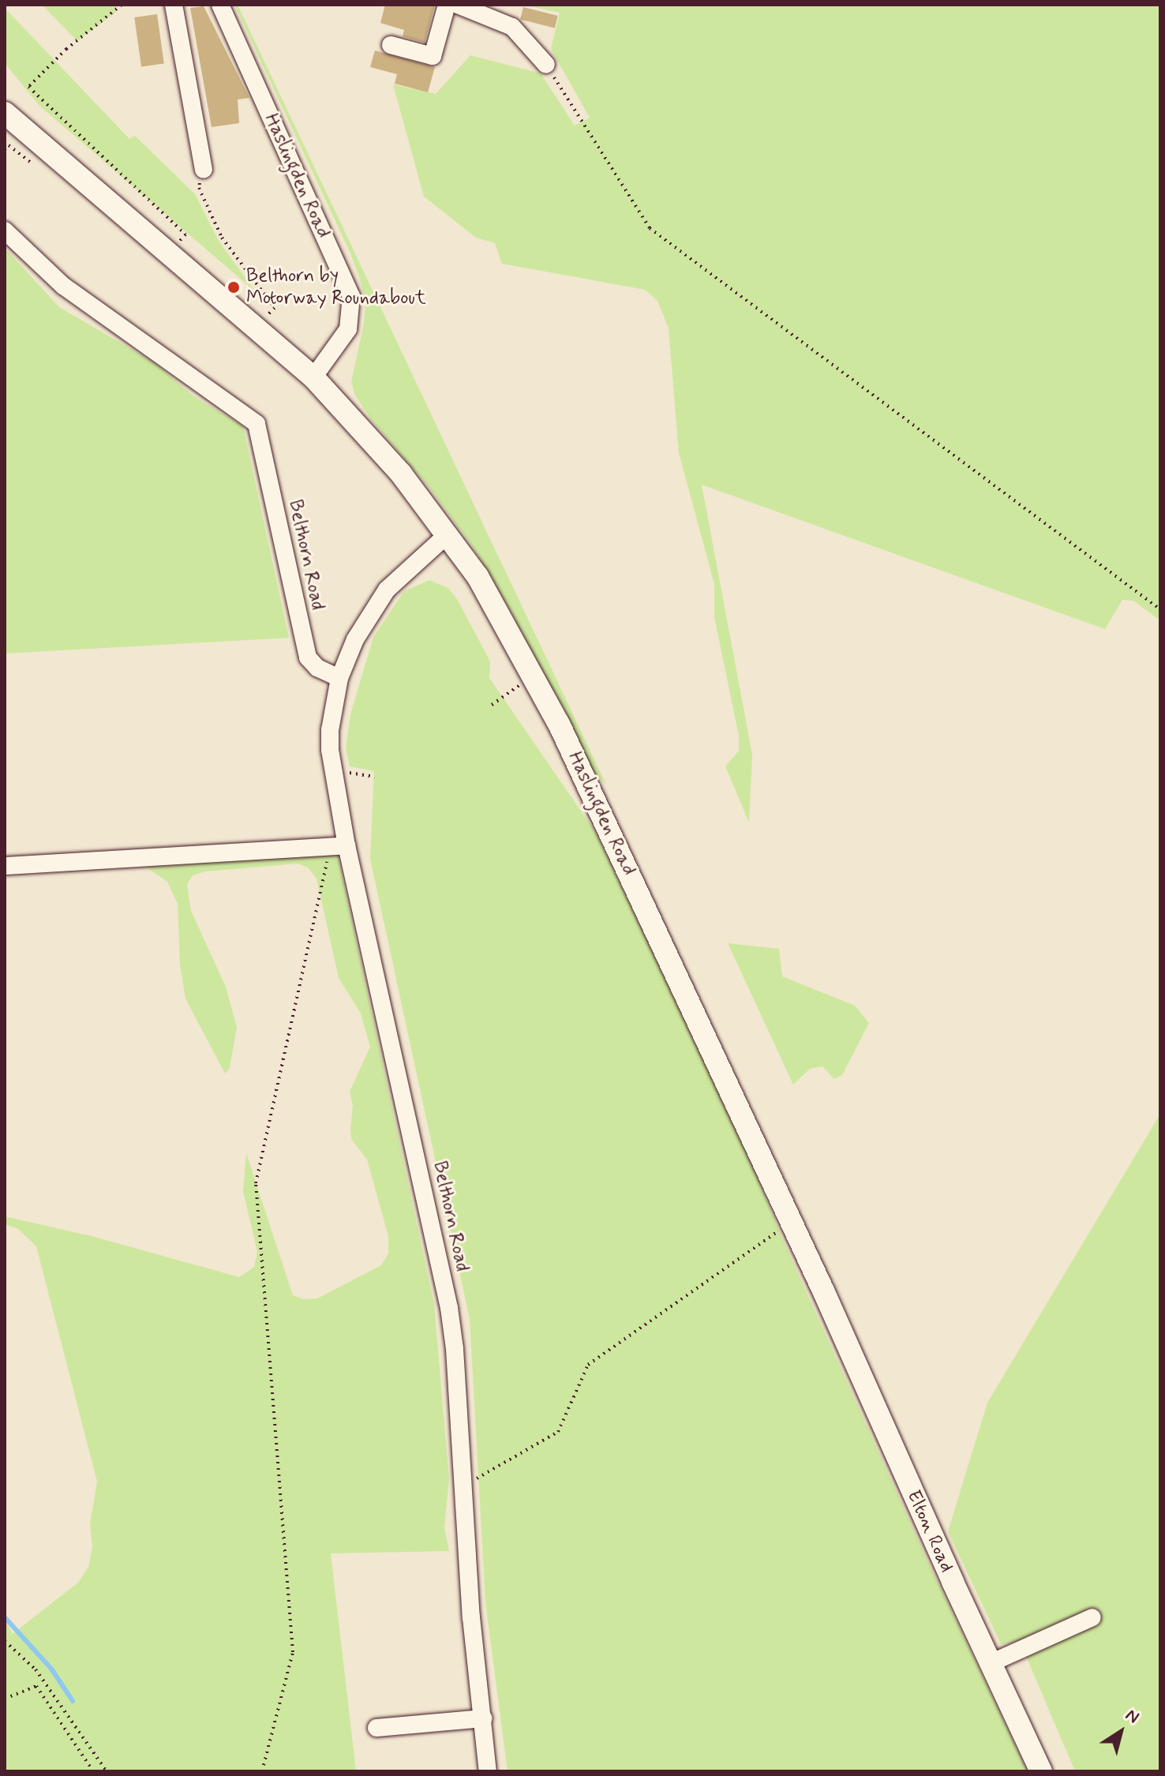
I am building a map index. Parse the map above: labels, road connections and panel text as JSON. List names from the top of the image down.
{
  "streets": {
    "main road": ["Haslingden Road", "Elton Road"],
    "street": ["Belthorn Road"]
  },
  "crossings": [
    ["Haslingden Road", "Belthorn Road"],
    ["Haslingden Road", "Elton Road"]
  ],
  "places": ["Belthorn by Motorway Roundabout"],
  "north": "top right"
}
